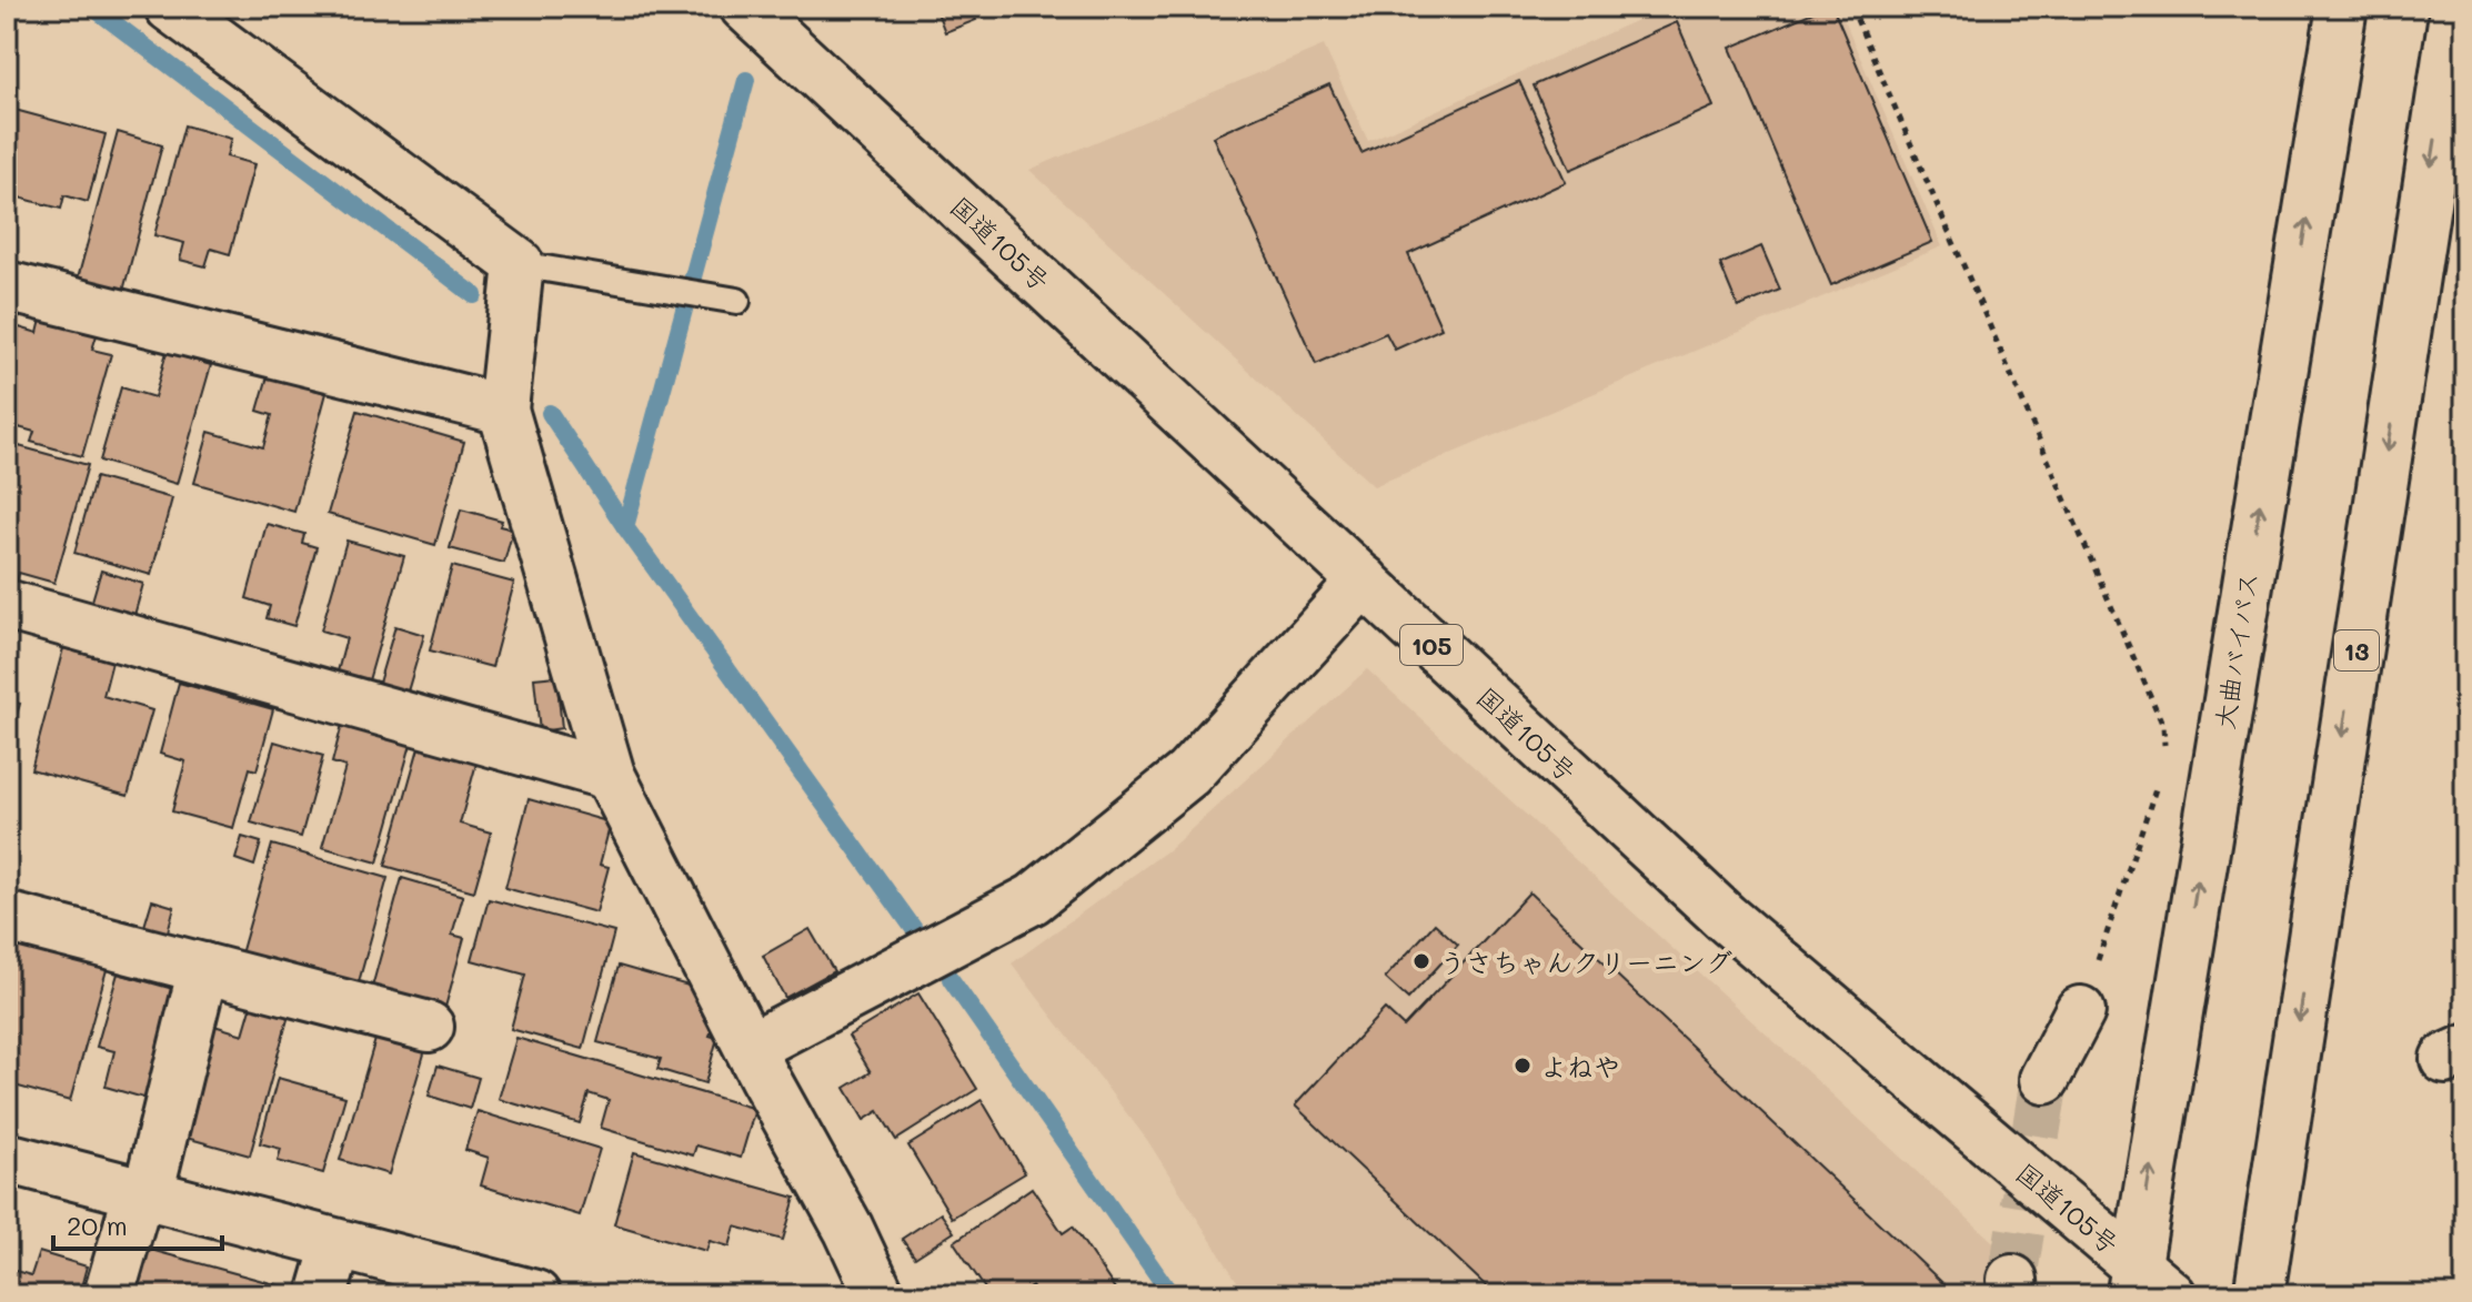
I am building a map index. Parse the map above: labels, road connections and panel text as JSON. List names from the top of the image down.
{
  "streets": {
    "main road": [
      "国道105号",
      "105",
      "大曲バイパス",
      "13"
    ]
  },
  "crossings": [
    ["国道105号", "大曲バイパス"]
  ],
  "places": ["うさちゃんクリーニング", "よねや"],
  "scale_bar": "20 m"
}
